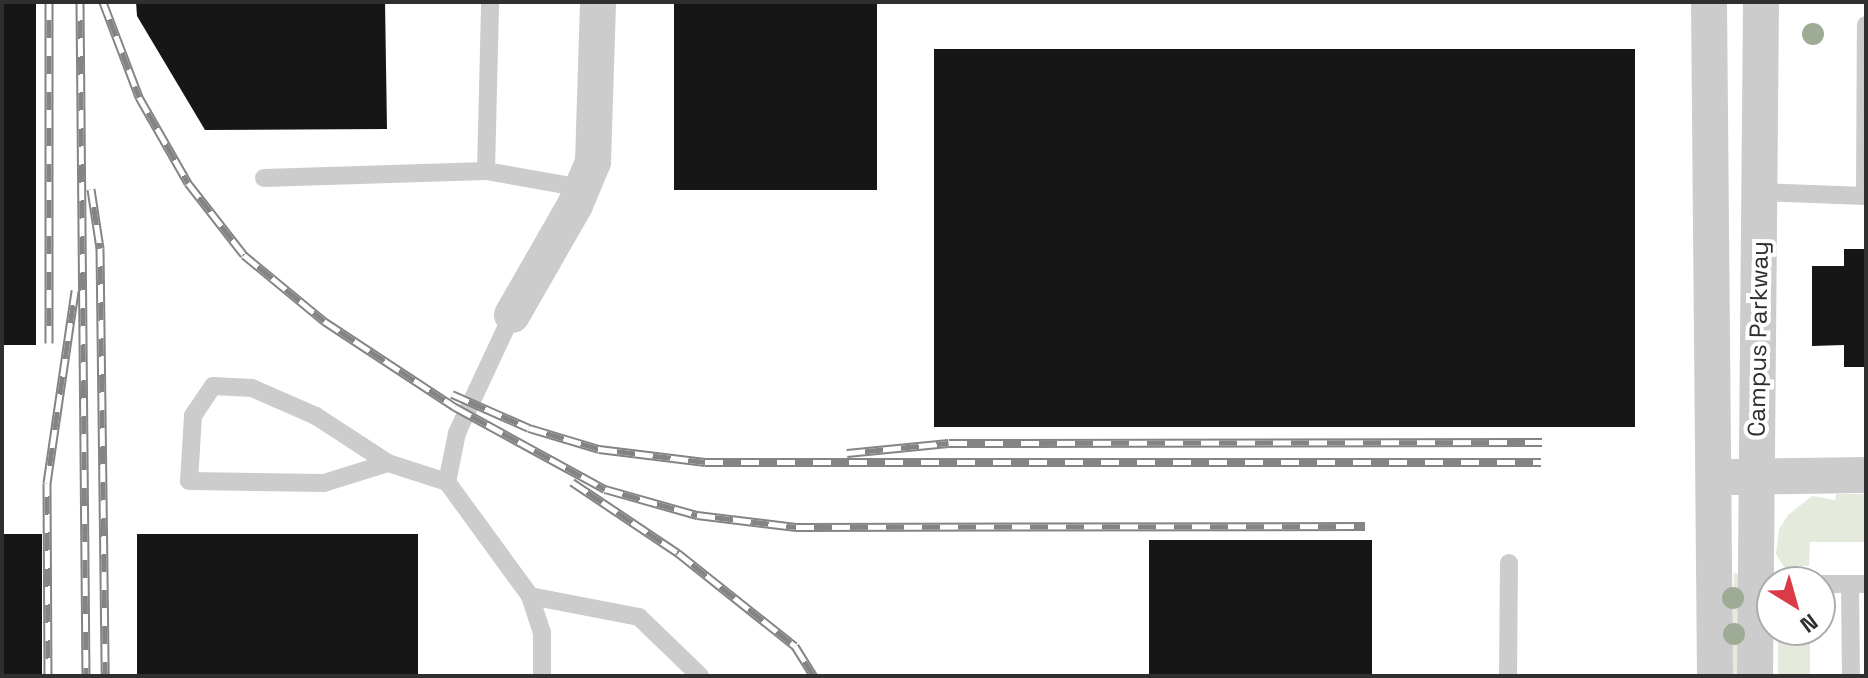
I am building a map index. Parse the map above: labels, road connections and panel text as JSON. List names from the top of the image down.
{
  "streets": {
    "street": ["Campus Parkway"]
  },
  "north": "bottom right"
}
